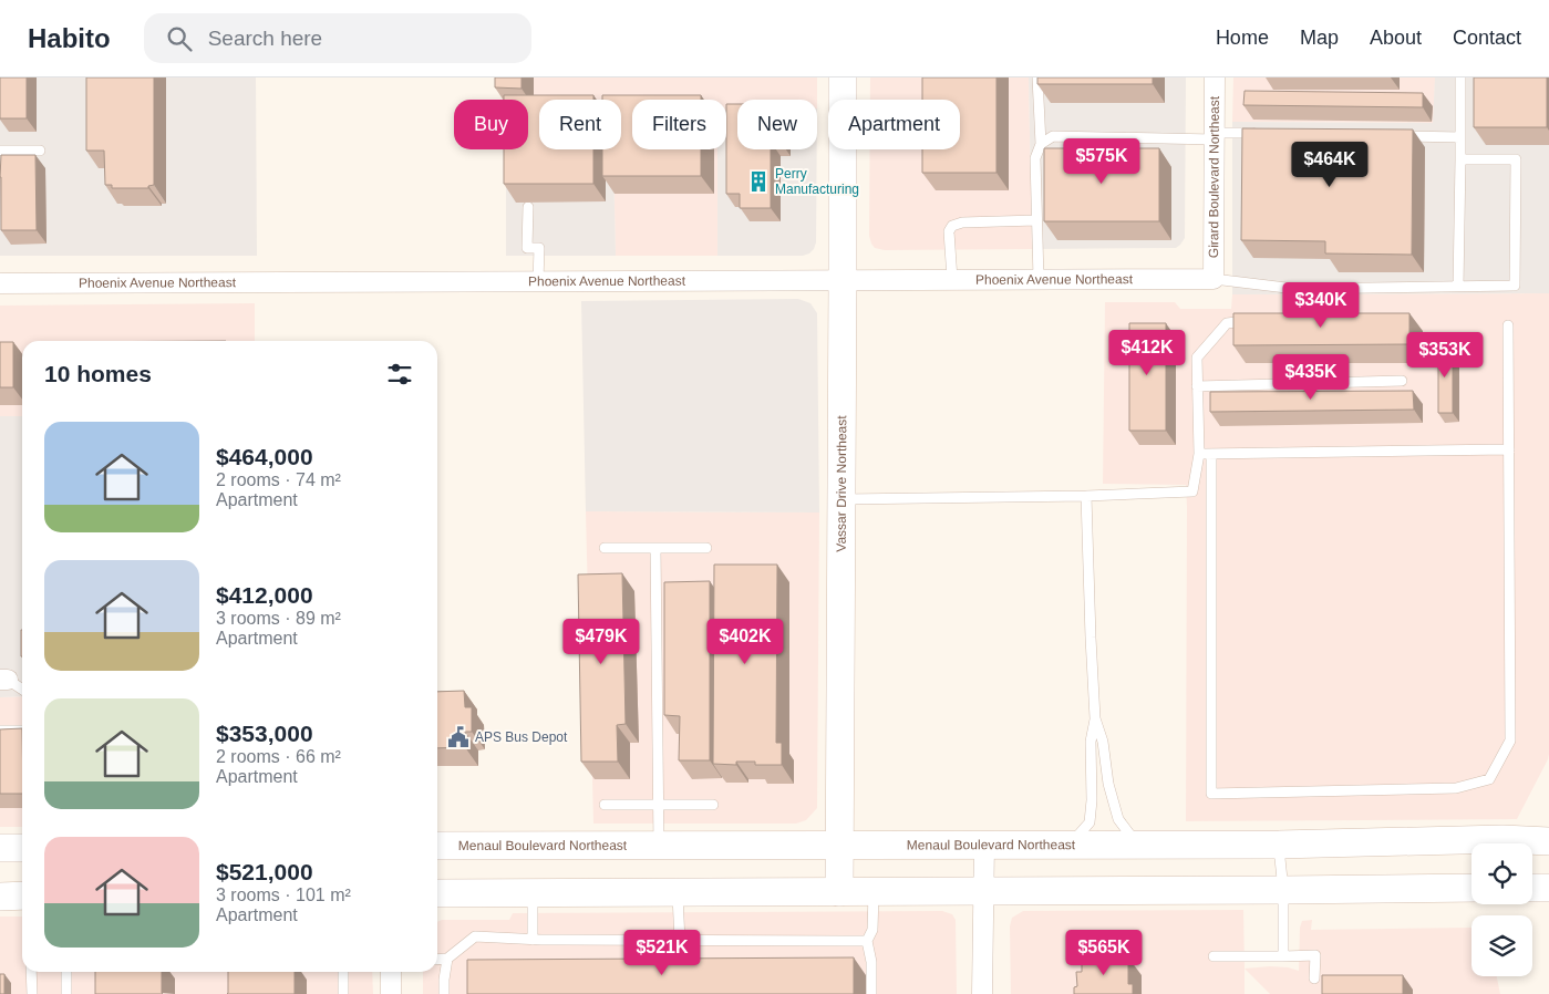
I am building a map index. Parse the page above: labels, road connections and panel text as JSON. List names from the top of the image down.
{
  "streets": {
    "main road": ["Vassar Drive Northeast", "Menaul Boulevard Northeast"],
    "street": ["Girard Boulevard Northeast", "Phoenix Avenue Northeast"]
  },
  "crossings": [
    ["Girard Boulevard Northeast", "Phoenix Avenue Northeast"],
    ["Phoenix Avenue Northeast", "Vassar Drive Northeast"],
    ["Vassar Drive Northeast", "Menaul Boulevard Northeast"]
  ],
  "places": {
    "building": ["Perry Manufacturing"],
    "public building": ["APS Bus Depot"]
  },
  "page": {
    "header": "Habito",
    "search": "Search here",
    "nav": [
      "Home",
      "Map",
      "About",
      "Contact"
    ],
    "chip": [
      "Buy",
      "Rent",
      "Filters",
      "New",
      "Apartment"
    ],
    "price": [
      "$575K",
      "$464K",
      "$340K",
      "$412K",
      "$353K",
      "$435K",
      "$479K",
      "$402K",
      "$521K",
      "$565K"
    ],
    "heading": "10 homes",
    "list": [
      {
        "name": "$464,000",
        "note": "2 rooms · 74 m² · Apartment"
      },
      {
        "name": "$412,000",
        "note": "3 rooms · 89 m² · Apartment"
      },
      {
        "name": "$353,000",
        "note": "2 rooms · 66 m² · Apartment"
      },
      {
        "name": "$521,000",
        "note": "3 rooms · 101 m² · Apartment"
      }
    ]
  }
}
